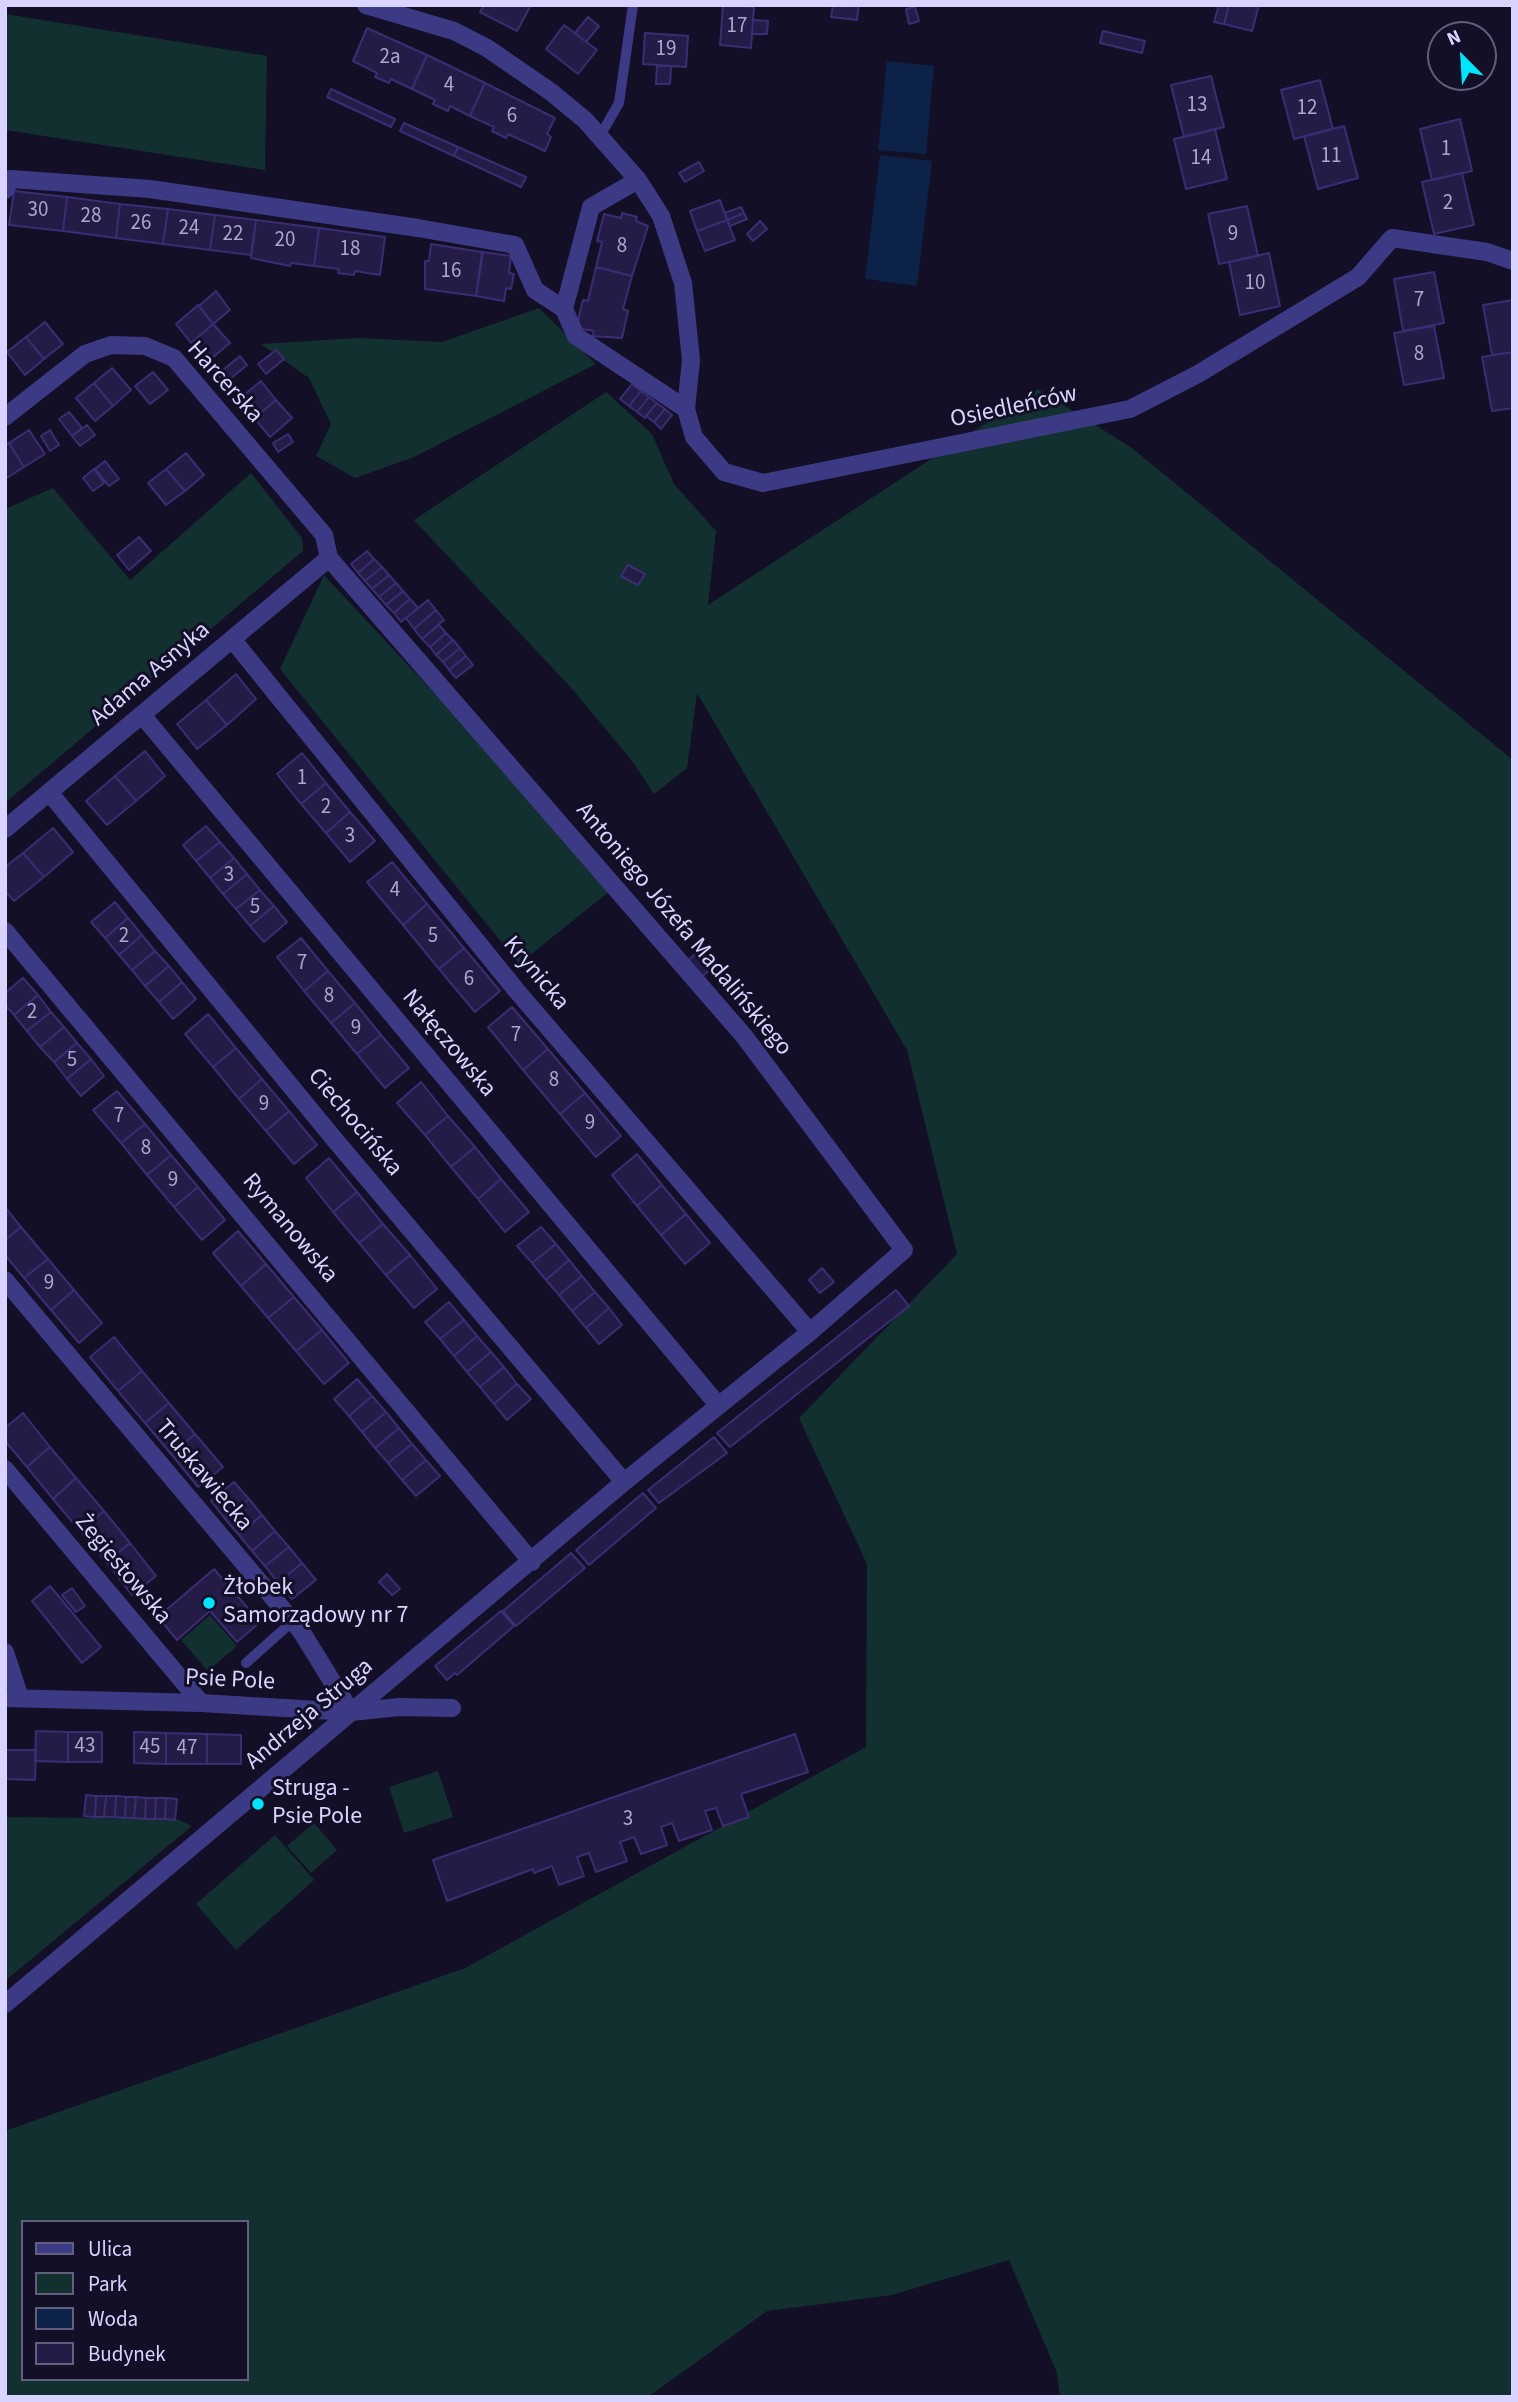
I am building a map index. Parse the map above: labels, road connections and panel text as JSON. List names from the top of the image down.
{
  "streets": {
    "street": [
      "Harcerska",
      "Osiedleńców",
      "Adama Asnyka",
      "Antoniego Józefa Madalińskiego",
      "Krynicka",
      "Nałęczowska",
      "Ciechocińska",
      "Rymanowska",
      "Truskawiecka",
      "Żegiestowska",
      "Psie Pole",
      "Andrzeja Struga"
    ]
  },
  "crossings": [
    ["Harcerska", "Adama Asnyka"],
    ["Harcerska", "Antoniego Józefa Madalińskiego"],
    ["Adama Asnyka", "Antoniego Józefa Madalińskiego"],
    ["Adama Asnyka", "Krynicka"],
    ["Adama Asnyka", "Nałęczowska"],
    ["Adama Asnyka", "Ciechocińska"],
    ["Antoniego Józefa Madalińskiego", "Krynicka"],
    ["Antoniego Józefa Madalińskiego", "Andrzeja Struga"],
    ["Krynicka", "Andrzeja Struga"],
    ["Nałęczowska", "Andrzeja Struga"],
    ["Ciechocińska", "Andrzeja Struga"],
    ["Rymanowska", "Andrzeja Struga"],
    ["Truskawiecka", "Psie Pole"],
    ["Truskawiecka", "Andrzeja Struga"],
    ["Żegiestowska", "Psie Pole"],
    ["Psie Pole", "Andrzeja Struga"]
  ],
  "places": ["Żłobek Samorządowy nr 7", "Struga - Psie Pole"],
  "house_numbers": [
    "17",
    "19",
    "2a",
    "4",
    "13",
    "12",
    "6",
    "1",
    "11",
    "14",
    "2",
    "30",
    "28",
    "26",
    "24",
    "22",
    "9",
    "20",
    "8",
    "18",
    "16",
    "10",
    "7",
    "8",
    "1",
    "2",
    "3",
    "3",
    "4",
    "5",
    "2",
    "5",
    "7",
    "6",
    "8",
    "2",
    "9",
    "7",
    "5",
    "8",
    "9",
    "7",
    "9",
    "8",
    "9",
    "9",
    "43",
    "45",
    "47",
    "3"
  ],
  "legend": [
    "Ulica",
    "Park",
    "Woda",
    "Budynek"
  ],
  "north": "top left"
}
